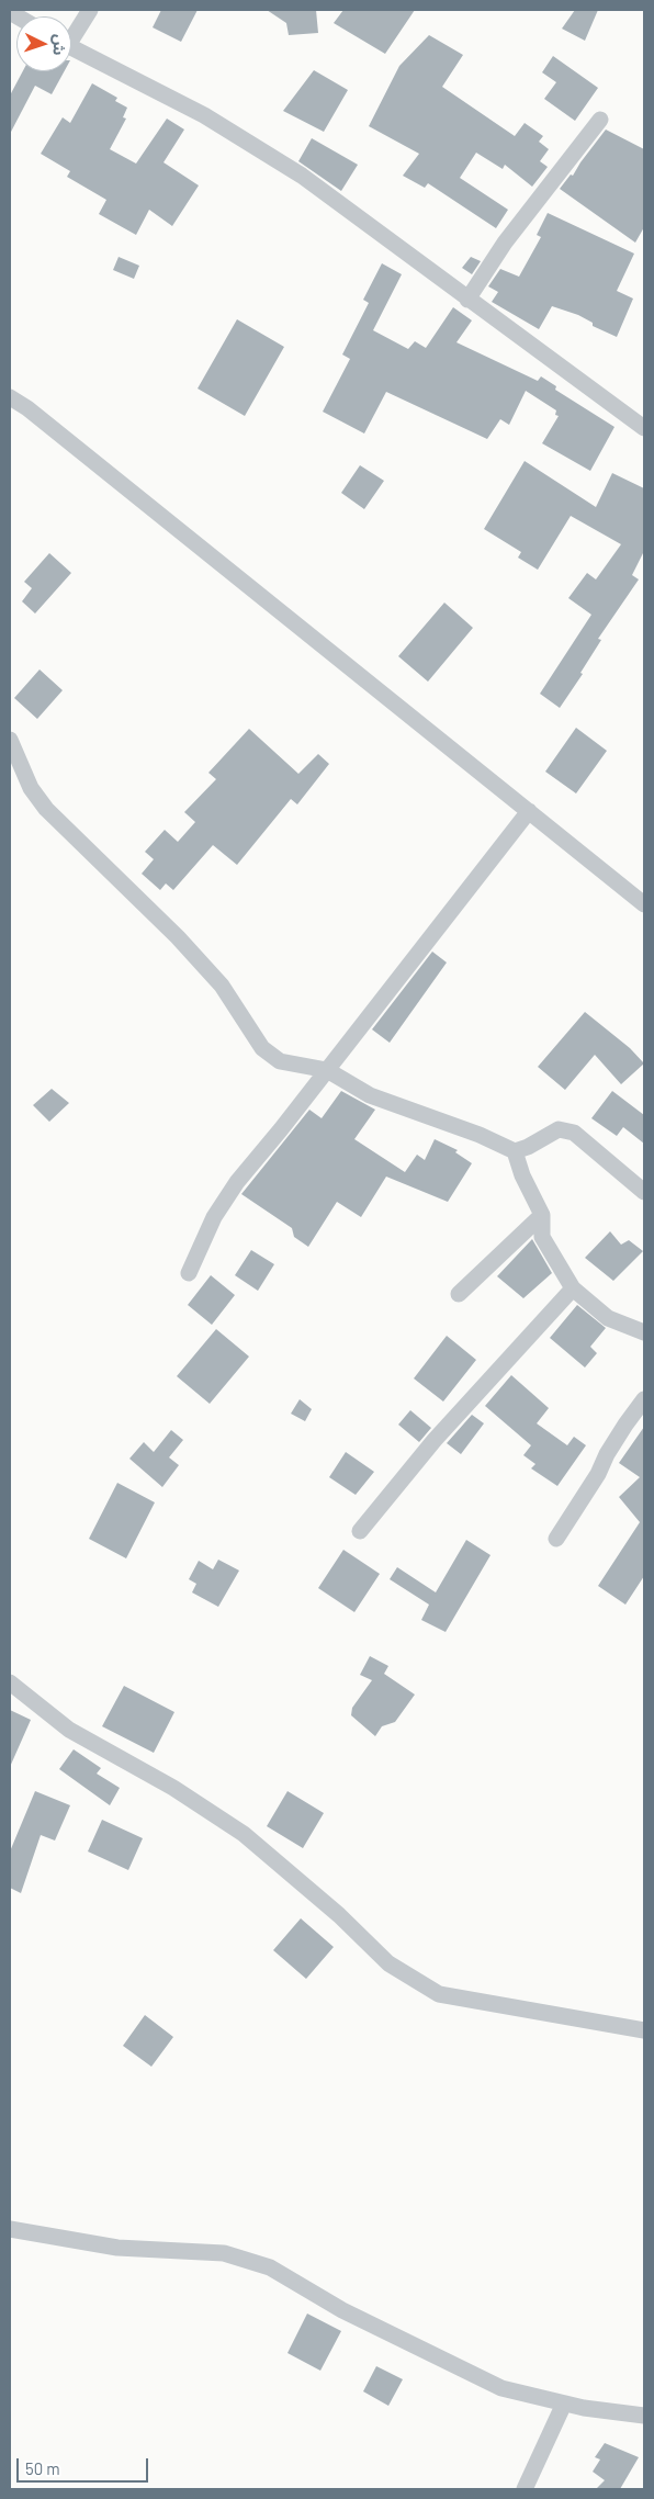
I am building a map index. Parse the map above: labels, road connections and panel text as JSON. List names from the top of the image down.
{
  "scale_bar": "50 m",
  "north": "right"
}
